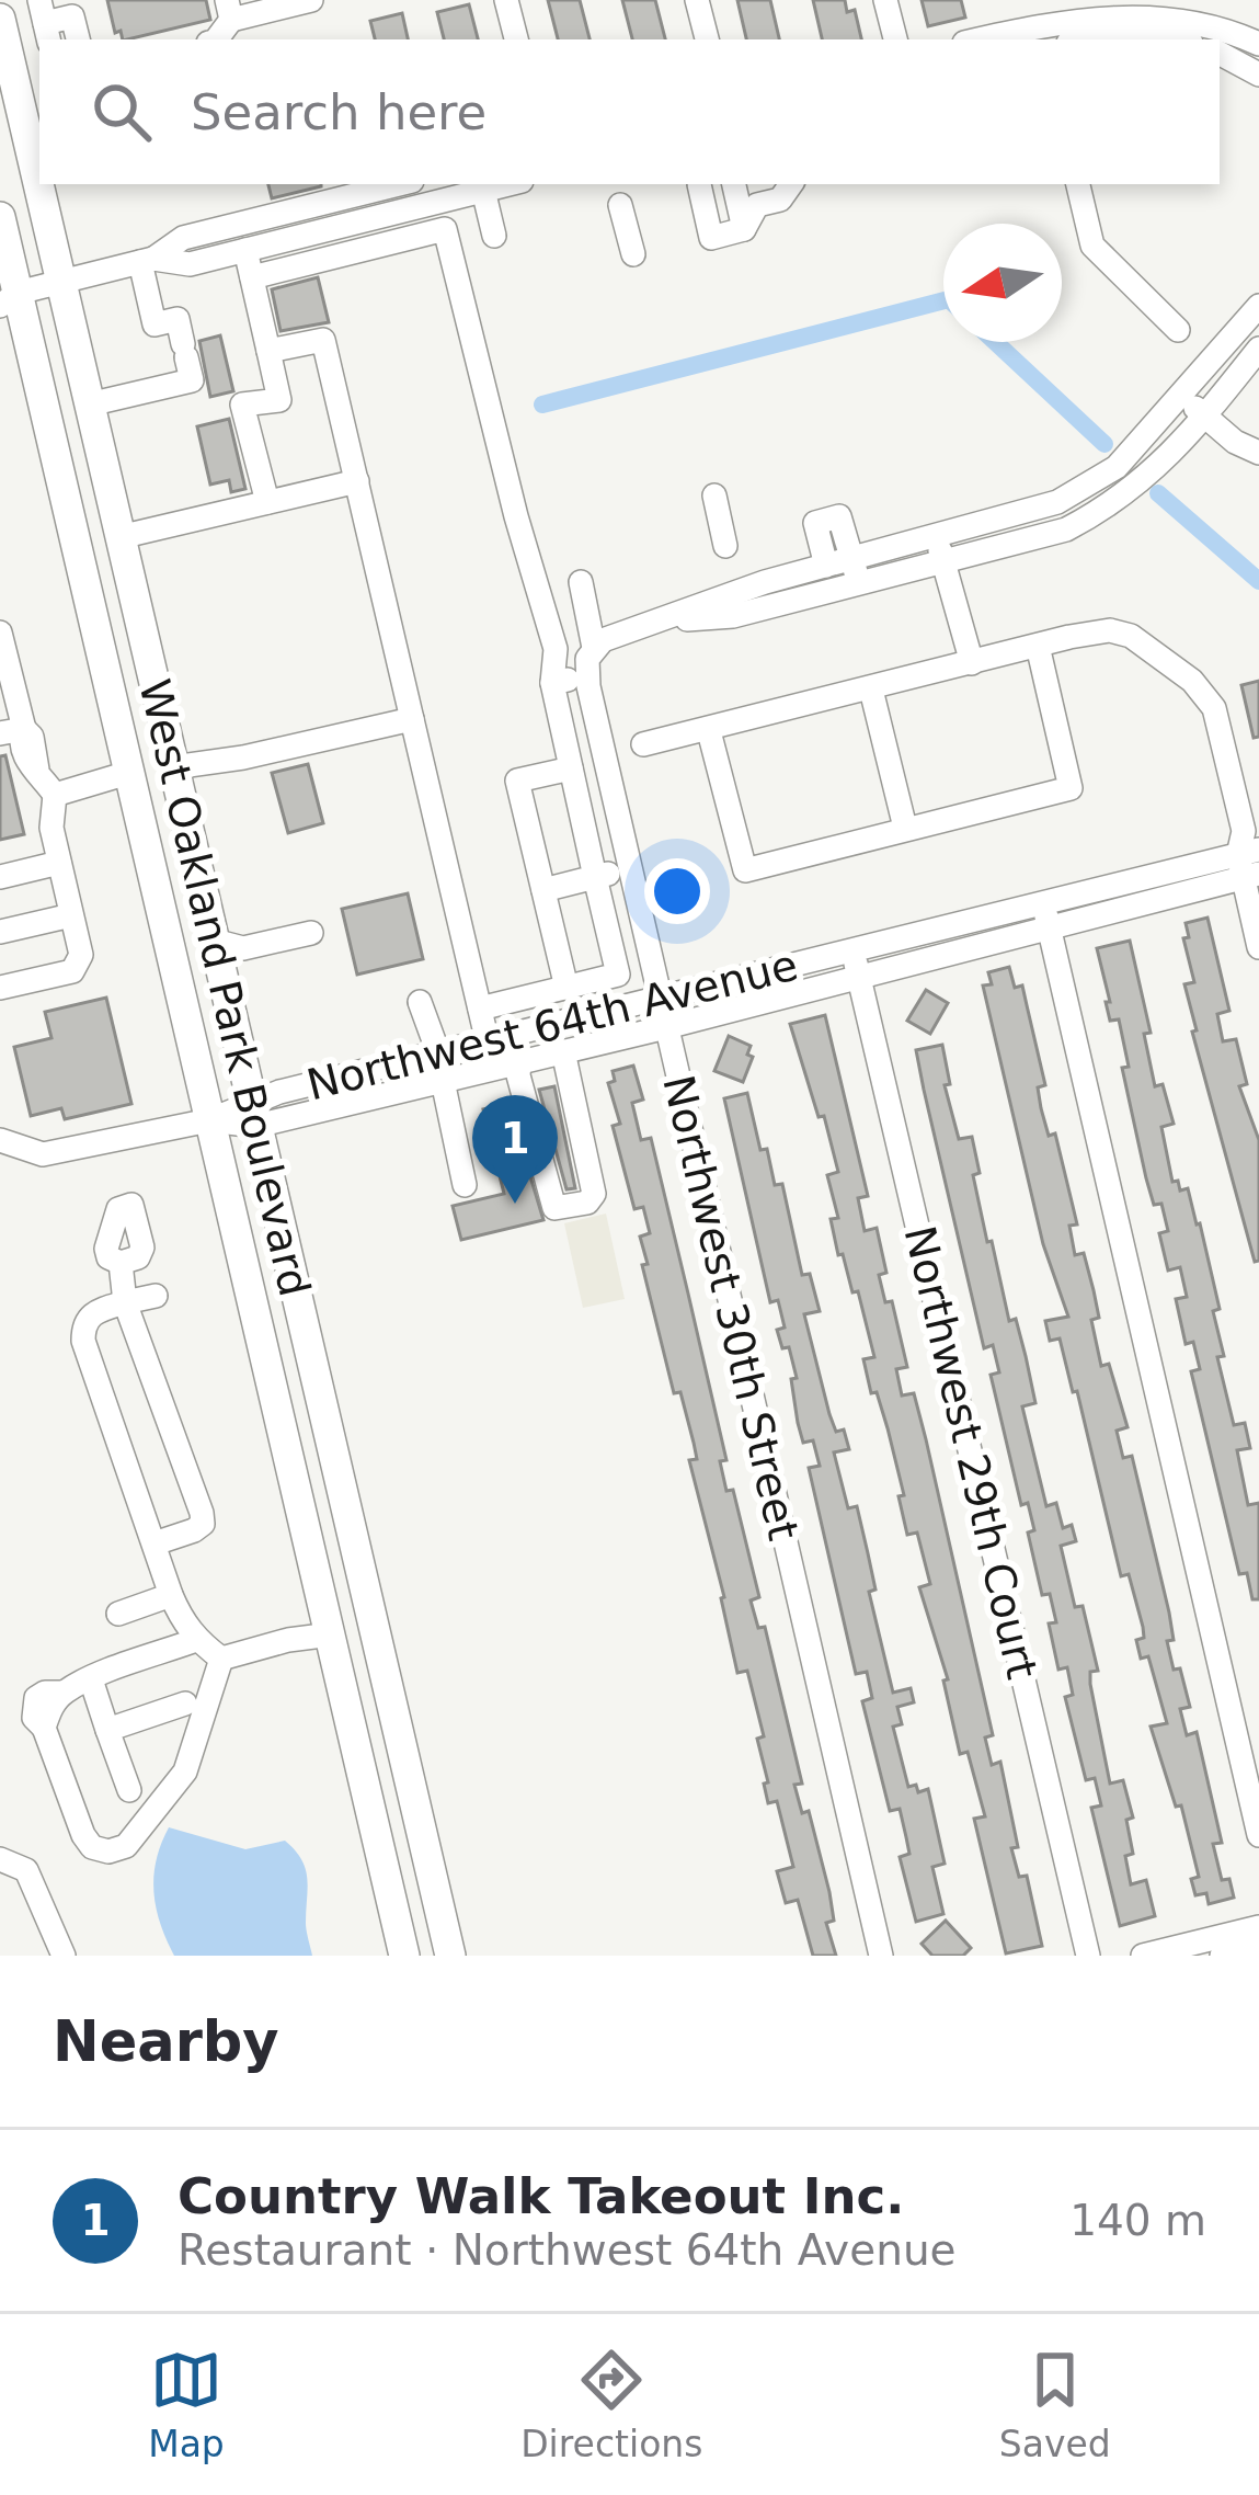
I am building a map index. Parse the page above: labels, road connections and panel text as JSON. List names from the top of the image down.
{
  "streets": {
    "main road": ["West Oakland Park Boulevard"],
    "street": ["Northwest 64th Avenue", "Northwest 30th Street", "Northwest 29th Court"]
  },
  "crossings": [
    ["West Oakland Park Boulevard", "Northwest 64th Avenue"],
    ["Northwest 64th Avenue", "Northwest 30th Street"],
    ["Northwest 64th Avenue", "Northwest 29th Court"]
  ],
  "north": "left",
  "page": {
    "search": "Search here",
    "pins": "1",
    "heading": "Nearby",
    "list": [
      {
        "mark": "1",
        "name": "Country Walk Takeout Inc.",
        "note": "Restaurant · Northwest 64th Avenue",
        "value": "140 m"
      }
    ],
    "nav": ["Map", "Directions", "Saved"]
  }
}
